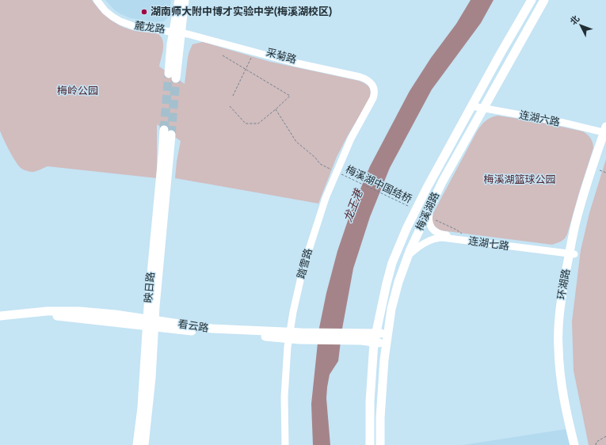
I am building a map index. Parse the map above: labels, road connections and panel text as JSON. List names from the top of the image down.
{
  "streets": {
    "main road": [
      "梅溪湖路",
      "环湖路",
      "映日路",
      "看云路"
    ],
    "street": [
      "麓龙路",
      "采菊路",
      "连湖六路",
      "连湖七路",
      "踏雪路"
    ],
    "path": ["梅溪湖中国结桥"]
  },
  "crossings": [
    ["麓龙路", "采菊路"],
    ["采菊路", "踏雪路"],
    ["连湖六路", "梅溪湖路"],
    ["连湖六路", "环湖路"],
    ["梅溪湖路", "连湖七路"],
    ["连湖七路", "环湖路"],
    ["踏雪路", "看云路"],
    ["映日路", "看云路"]
  ],
  "water": ["龙王港"],
  "parks": ["梅岭公园", "梅溪湖篮球公园"],
  "places": ["湖南师大附中博才实验中学(梅溪湖校区)"],
  "north": "top left"
}
